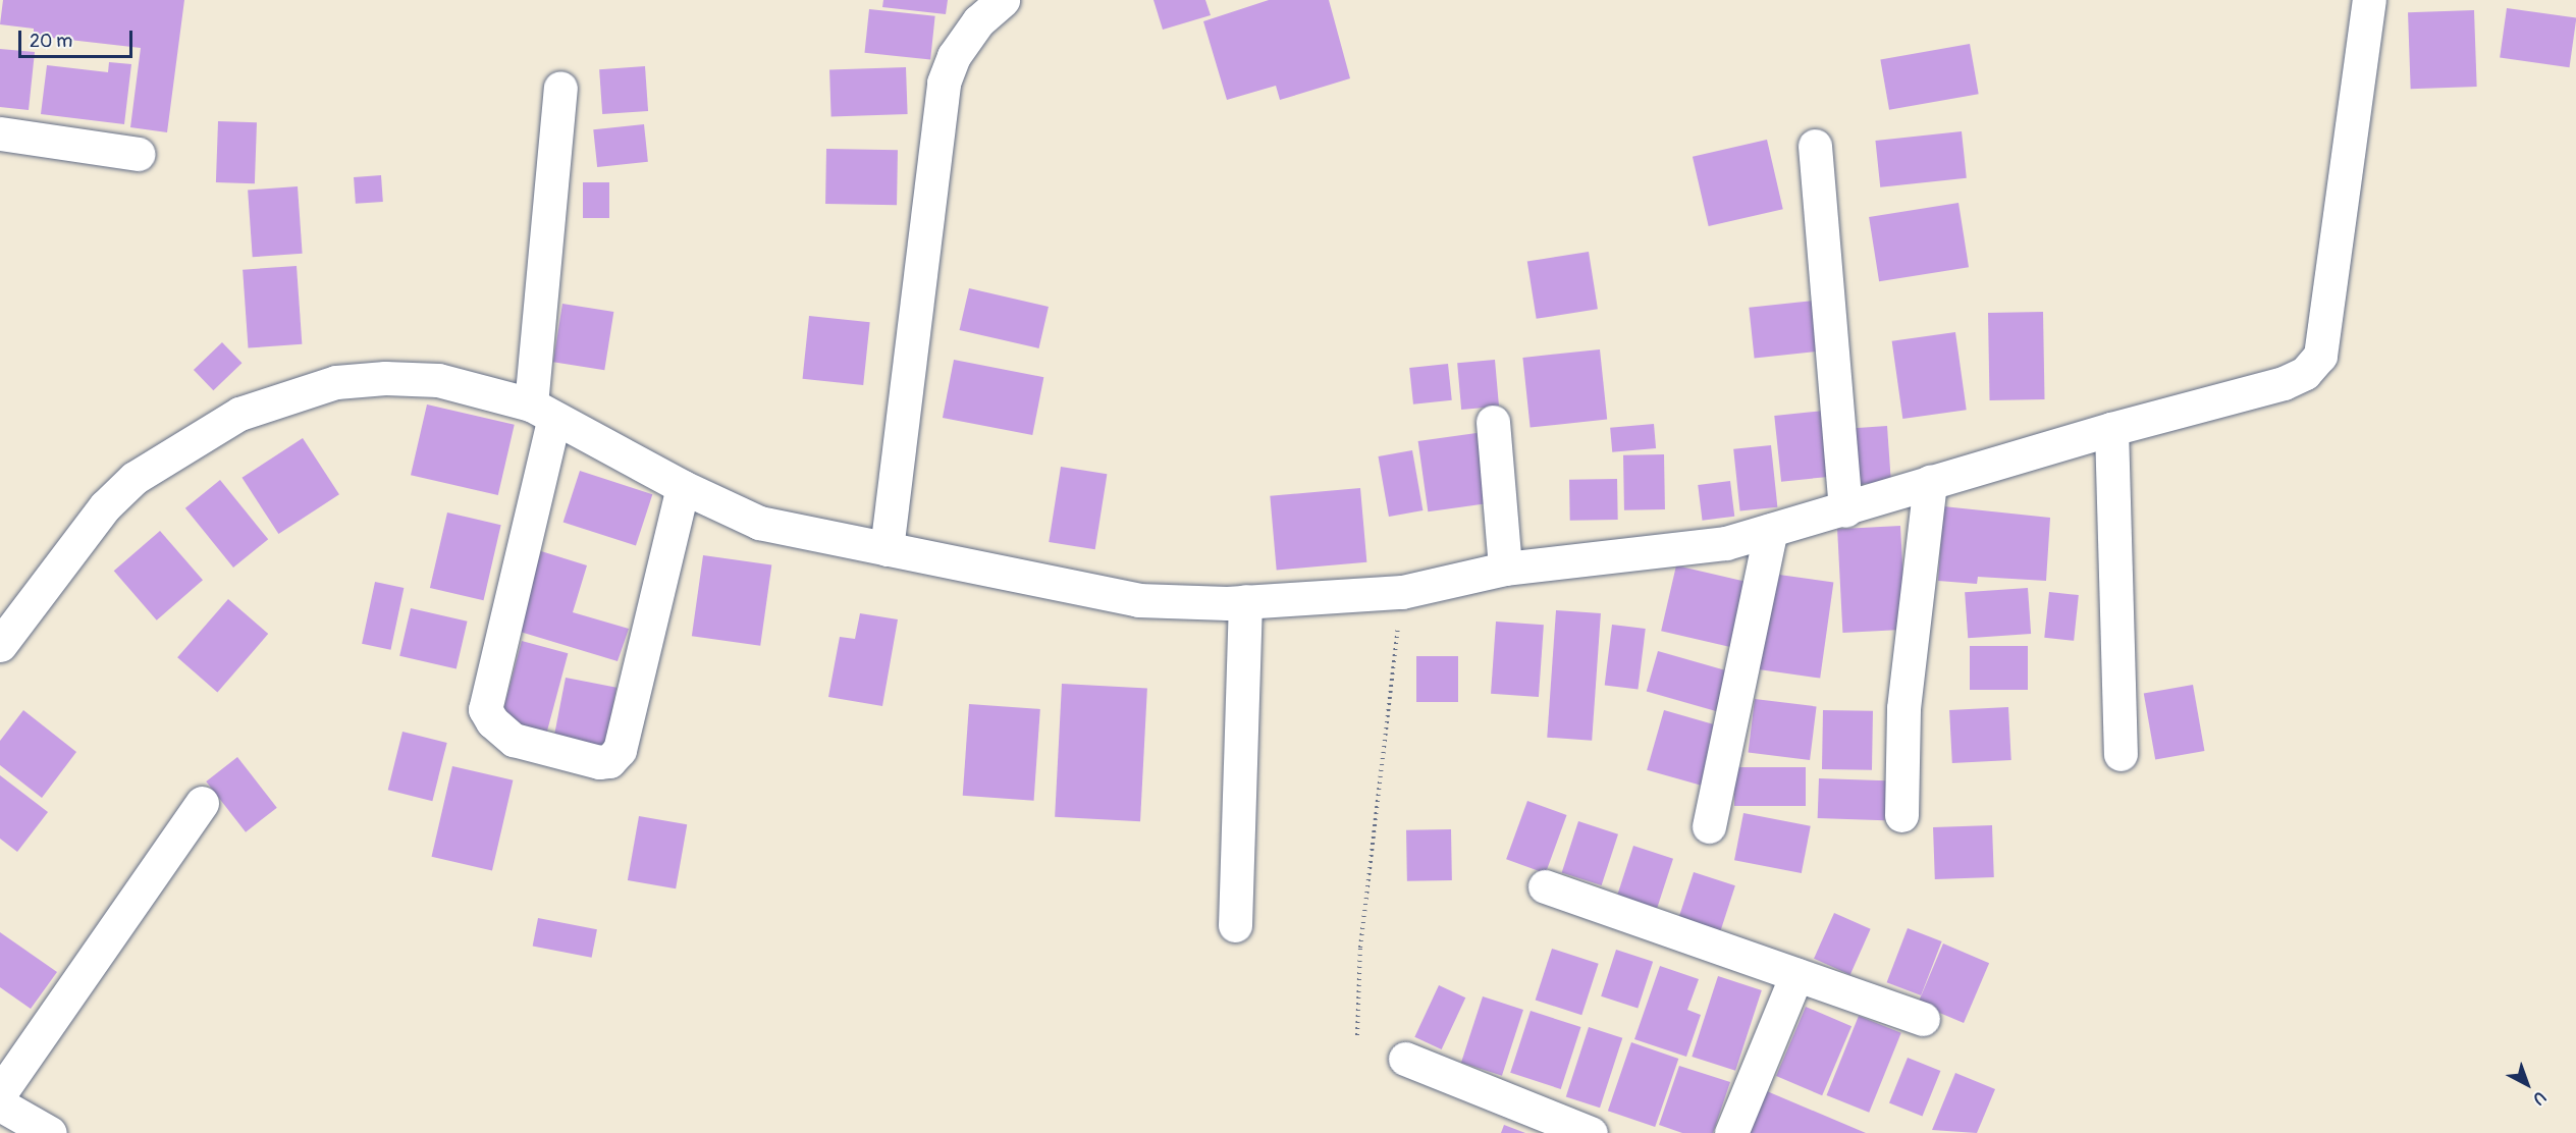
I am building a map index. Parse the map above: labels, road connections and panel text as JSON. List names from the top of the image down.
{
  "scale_bar": "20 m",
  "north": "bottom right"
}
